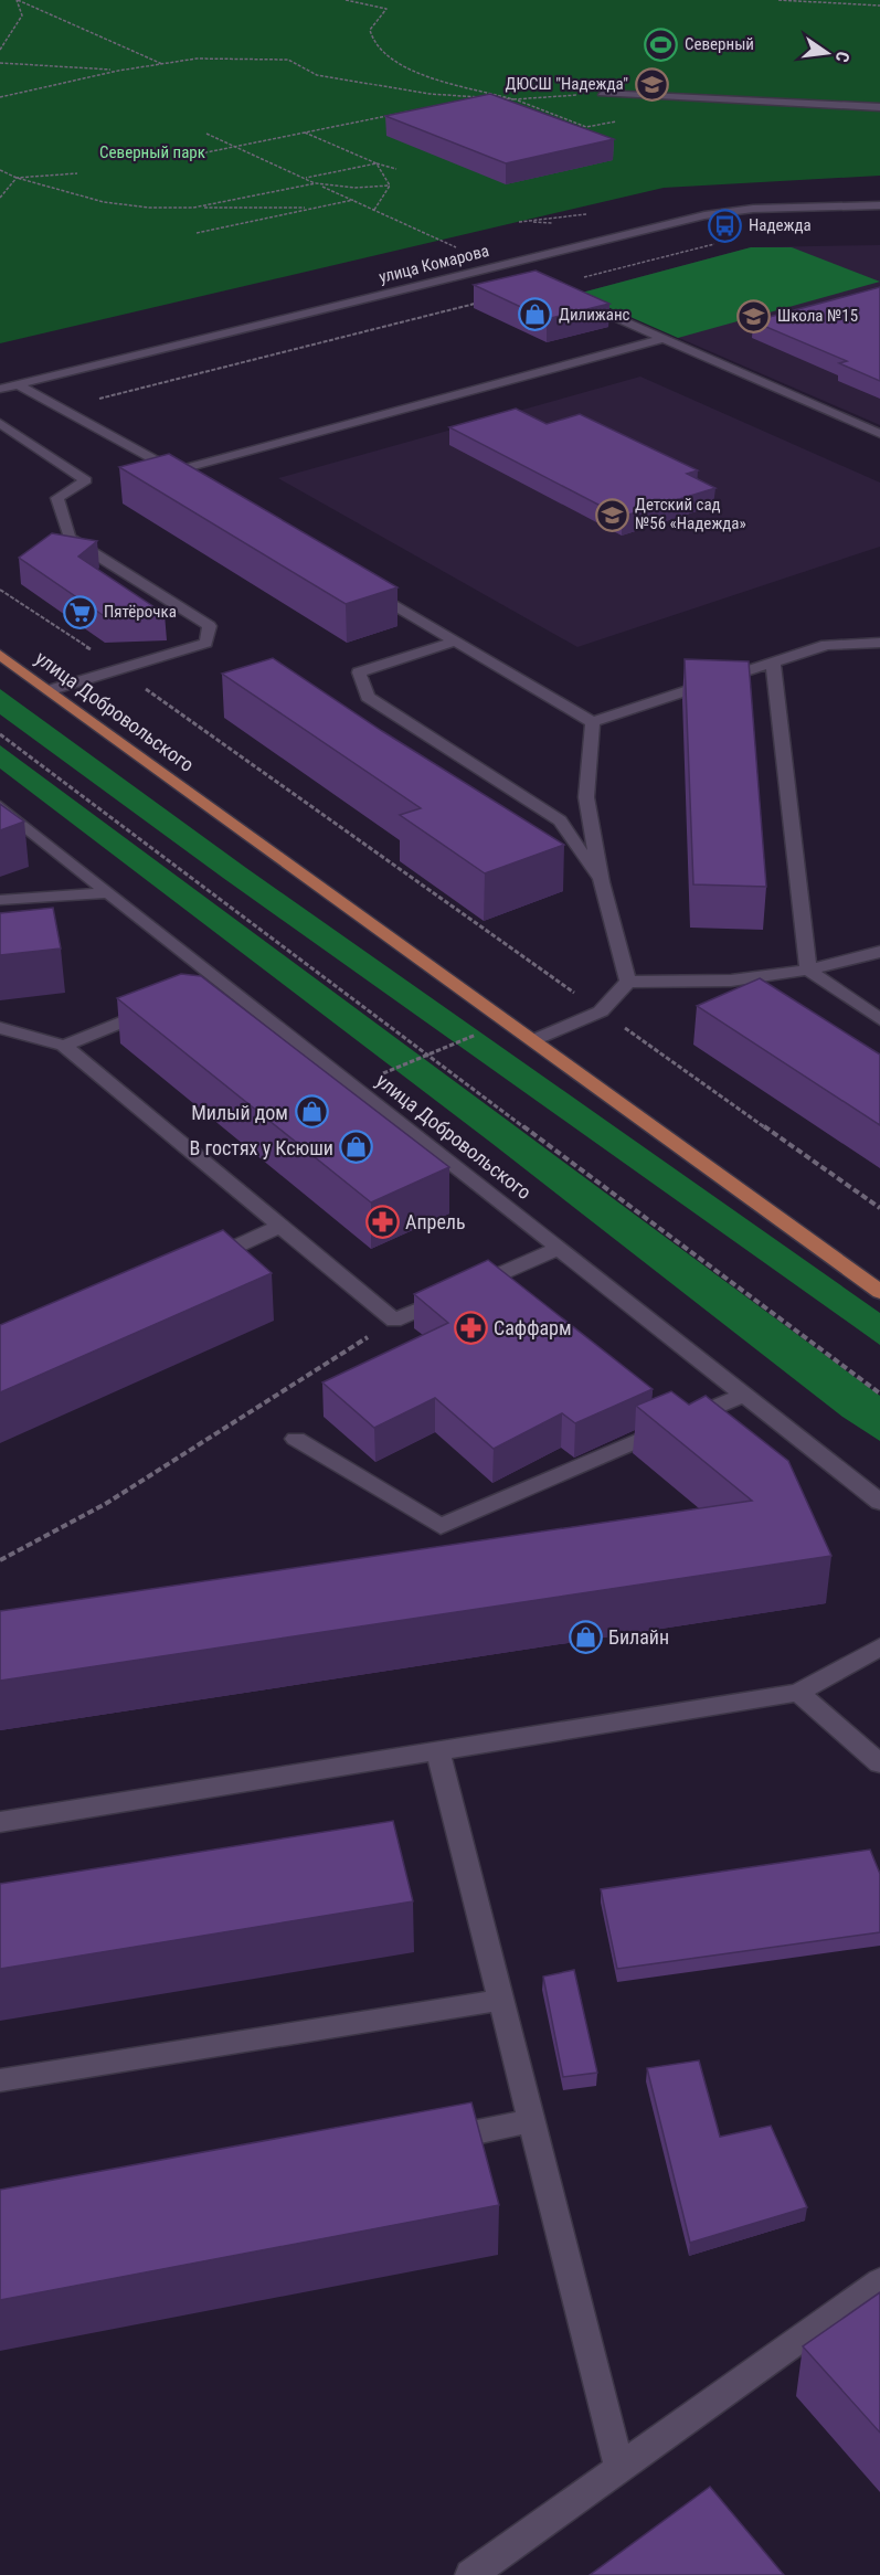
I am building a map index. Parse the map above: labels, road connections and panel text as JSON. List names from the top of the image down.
{
  "streets": {
    "main road": ["улица Добровольского"],
    "street": ["улица Комарова"]
  },
  "parks": ["Северный парк"],
  "places": {
    "sports": ["Северный"],
    "school or university": ["ДЮСШ \"Надежда\"", "Школа №15", "Детский сад №56 «Надежда»"],
    "bus stop": ["Надежда"],
    "shop": [
      "Дилижанс",
      "Милый дом",
      "В гостях у Ксюши",
      "Билайн"
    ],
    "supermarket": ["Пятёрочка"],
    "pharmacy": ["Апрель", "Саффарм"]
  },
  "north": "right"
}
